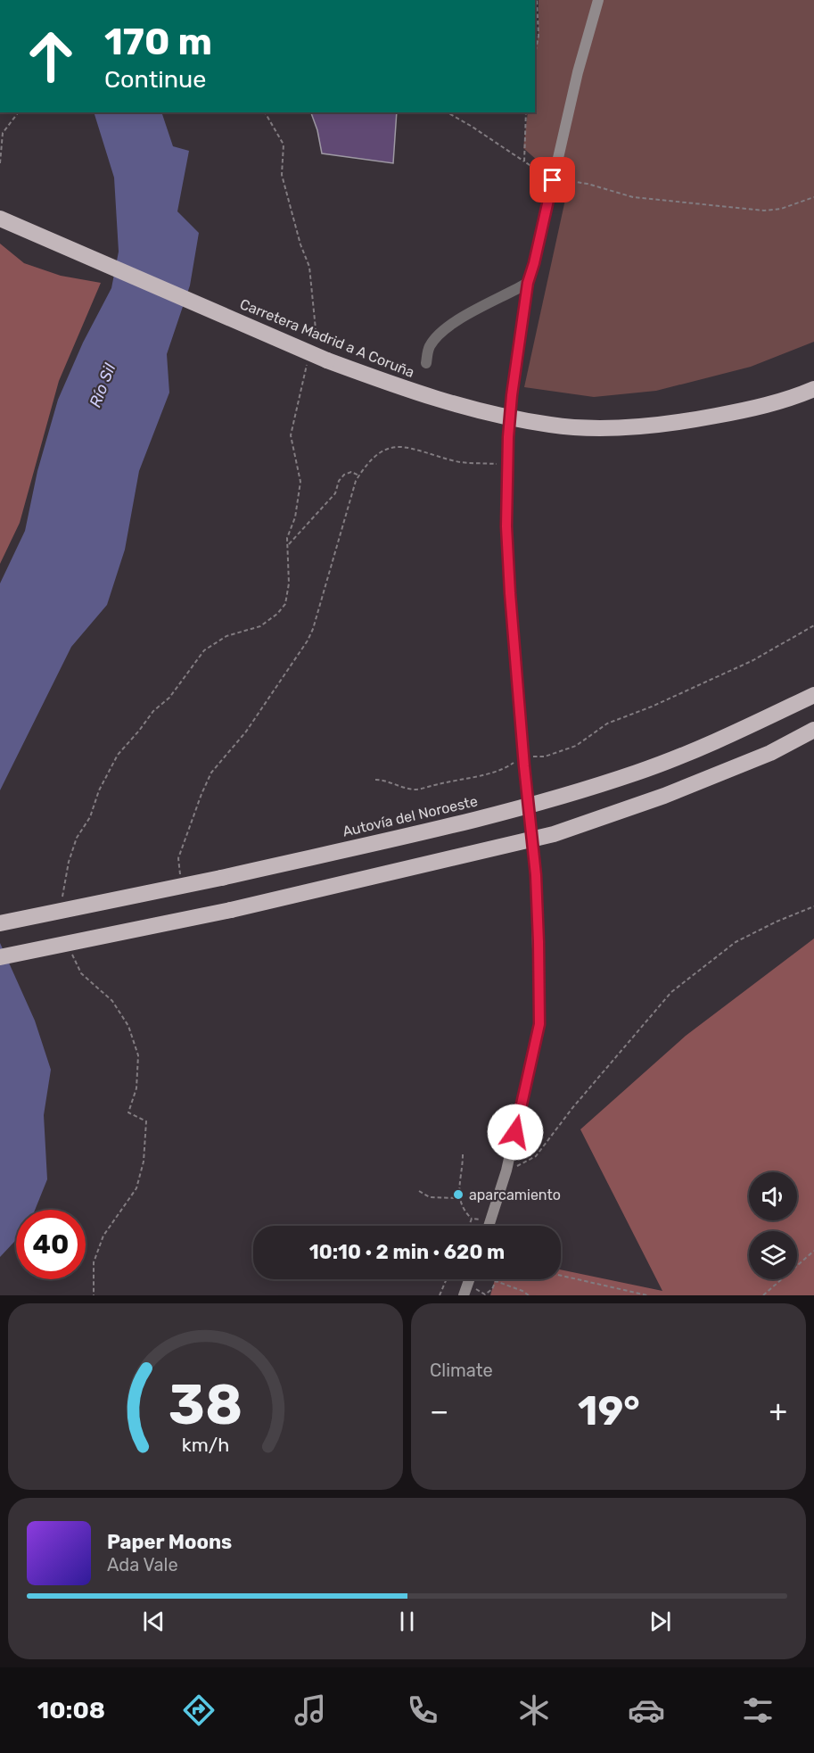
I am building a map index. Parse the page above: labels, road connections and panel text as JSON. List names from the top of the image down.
{
  "streets": {
    "highway": ["Carretera Madrid a A Coruña", "Autovía del Noroeste"]
  },
  "water": ["Río Sil"],
  "places": ["aparcamiento"],
  "page": {
    "turn": ["170 m", "Continue"],
    "limit": "40",
    "trip": "10:10 · 2 min · 620 m",
    "tile": "Climate",
    "heat": ["−", "19°", "+"],
    "song": ["Paper Moons", "Ada Vale"],
    "tabs": "10:08",
    "gauge": ["38", "km/h"]
  }
}
